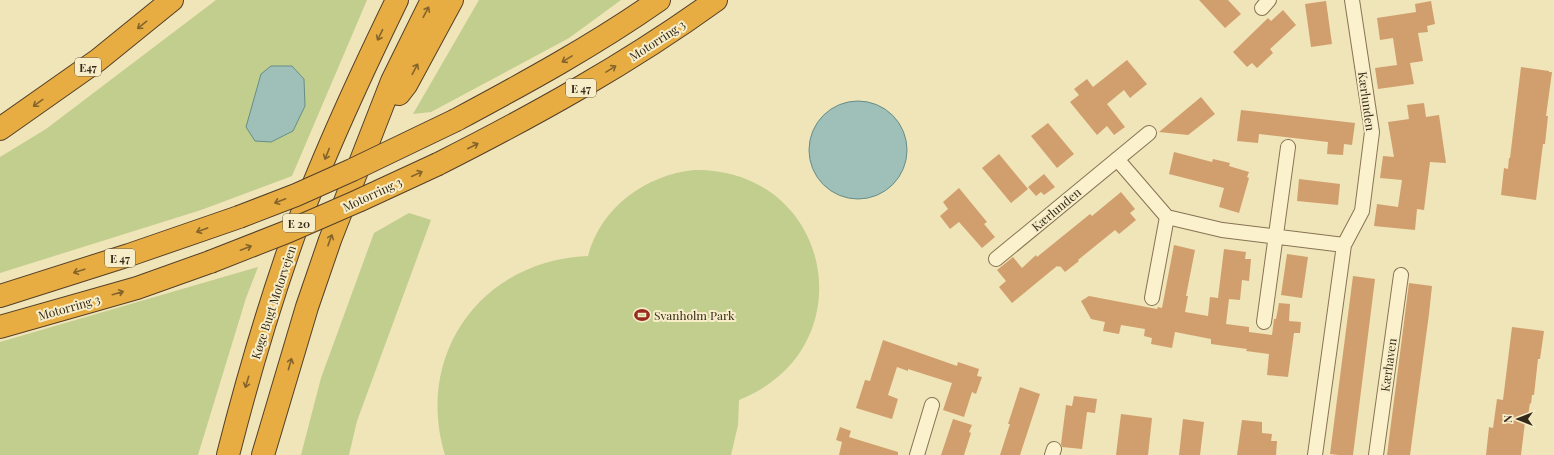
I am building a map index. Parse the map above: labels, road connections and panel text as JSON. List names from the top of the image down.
{
  "streets": {
    "highway": [
      "Motorring 3",
      "E47",
      "E 47",
      "E 20",
      "Køge Bugt Motorvejen"
    ],
    "street": ["Kærlunden", "Kærhaven"]
  },
  "places": {
    "sports": ["Svanholm Park"]
  },
  "north": "left"
}
